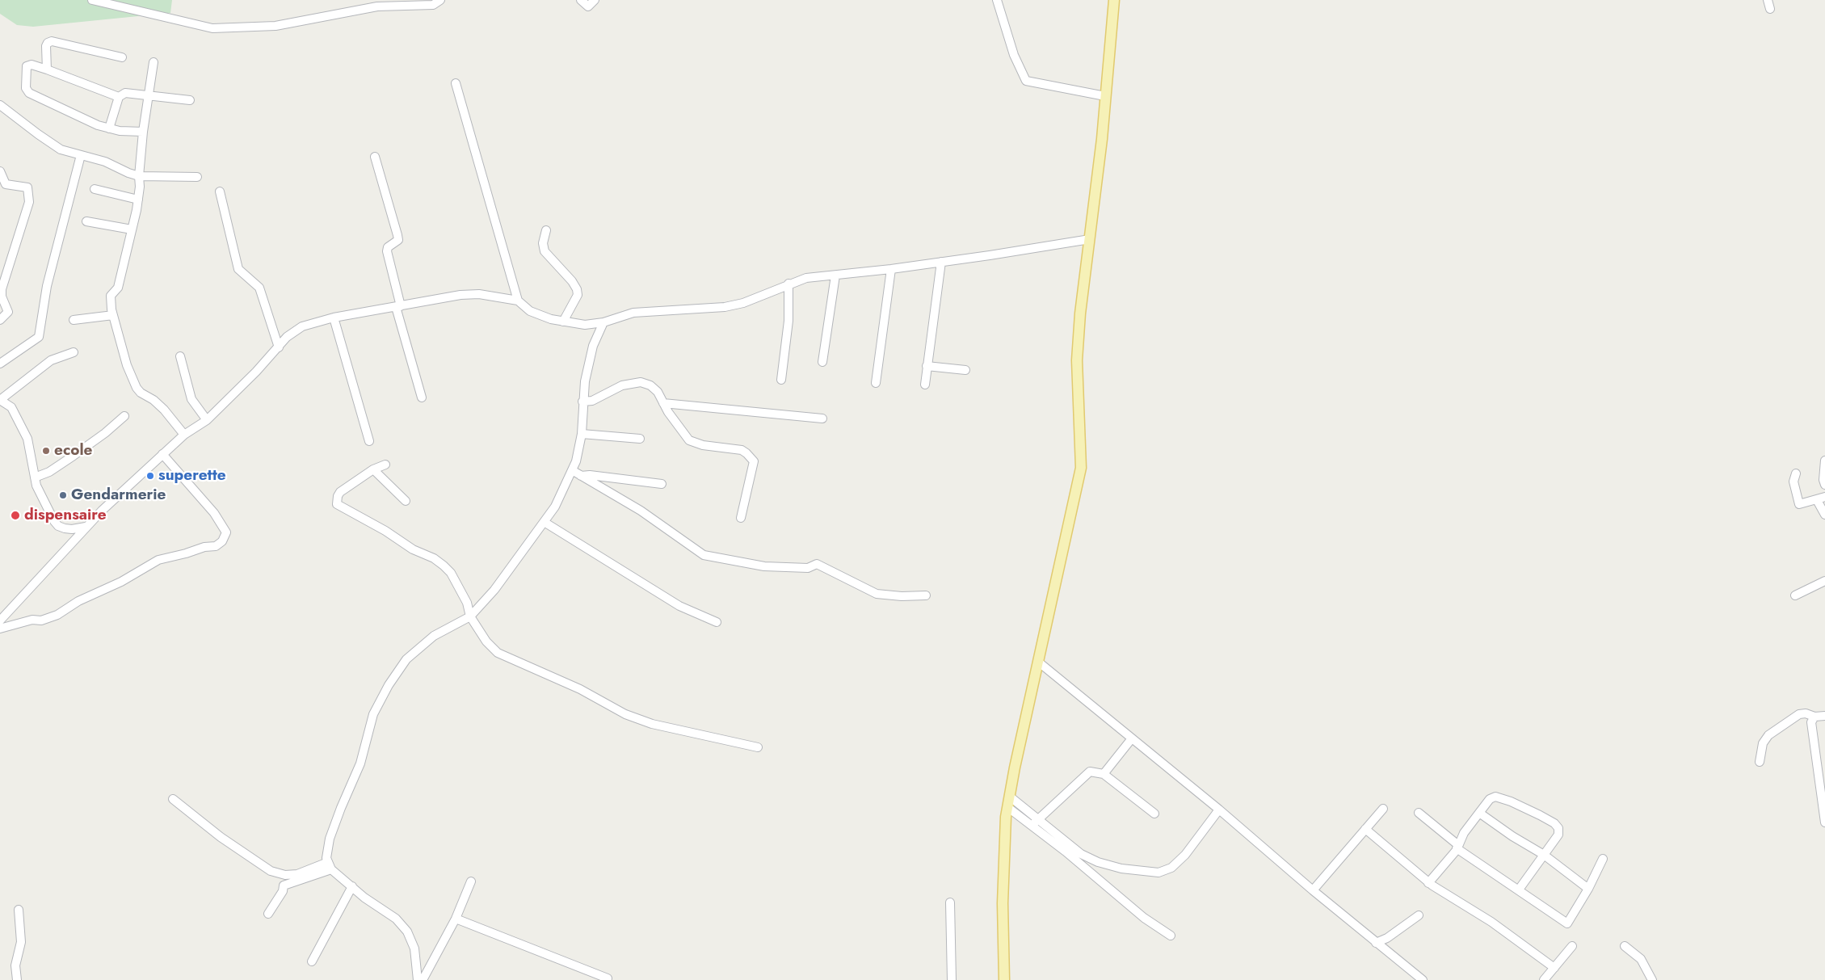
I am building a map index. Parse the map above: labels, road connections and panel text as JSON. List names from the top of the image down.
{
  "places": [
    "ecole",
    "superette",
    "Gendarmerie",
    "dispensaire"
  ]
}
